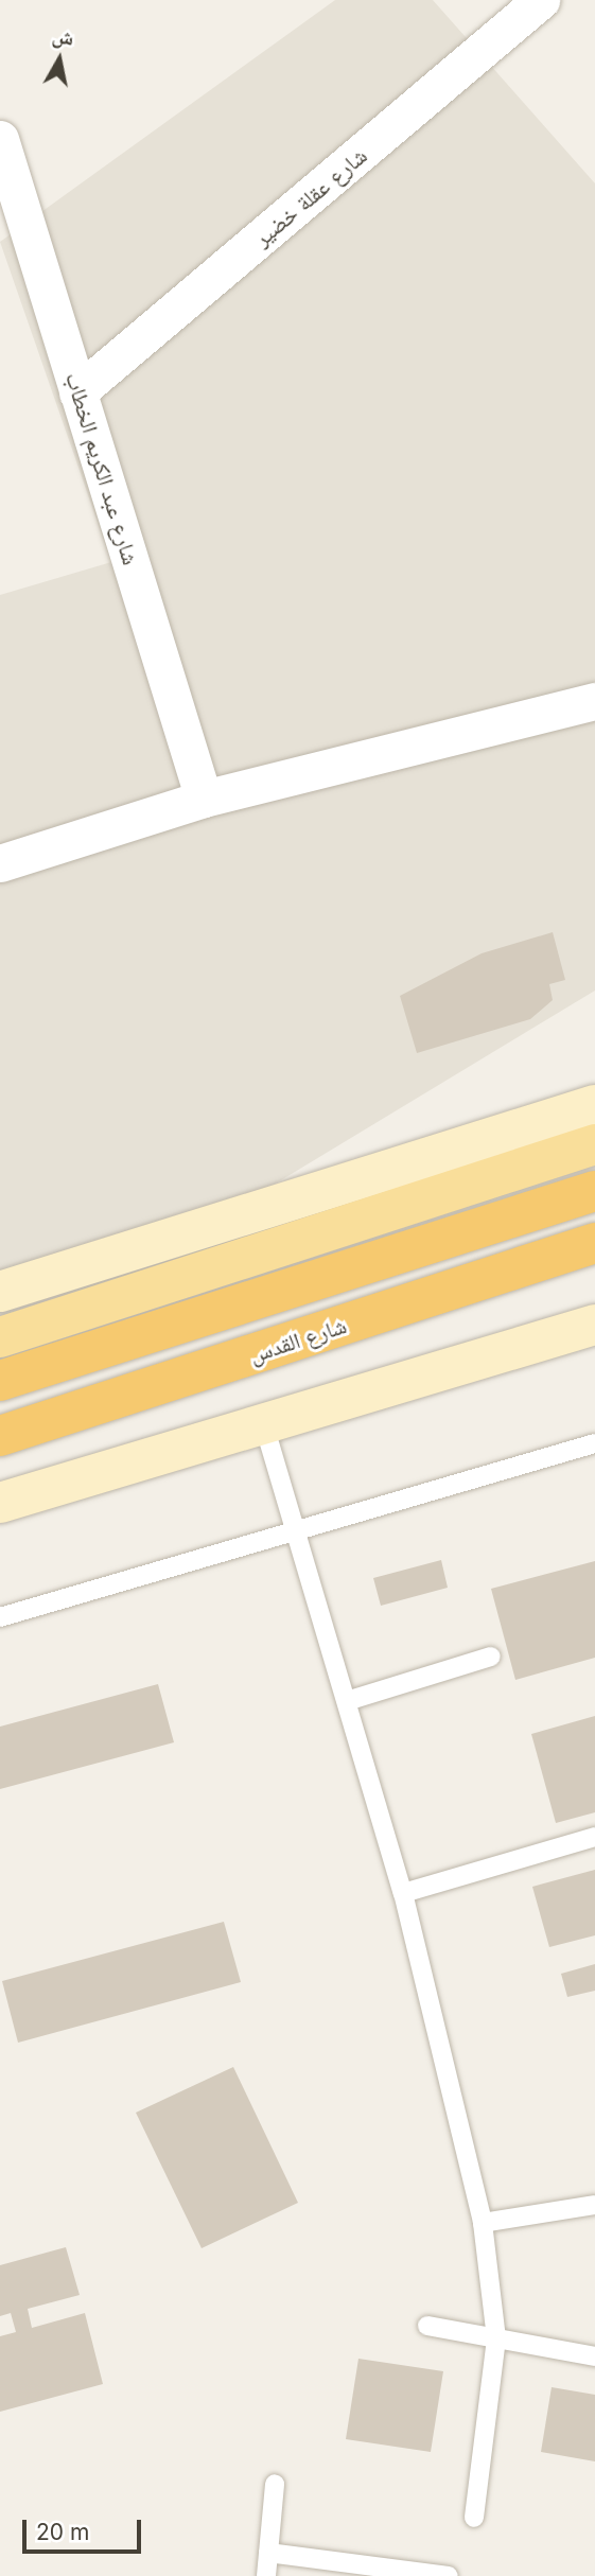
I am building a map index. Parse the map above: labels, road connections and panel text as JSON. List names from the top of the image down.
{
  "streets": {
    "highway": ["شارع القدس"],
    "street": ["شارع عقلة خضير", "شارع عبد الكريم الخطاب"]
  },
  "crossings": [
    ["شارع عقلة خضير", "شارع عبد الكريم الخطاب"]
  ],
  "scale_bar": "20 m",
  "north": "top"
}
